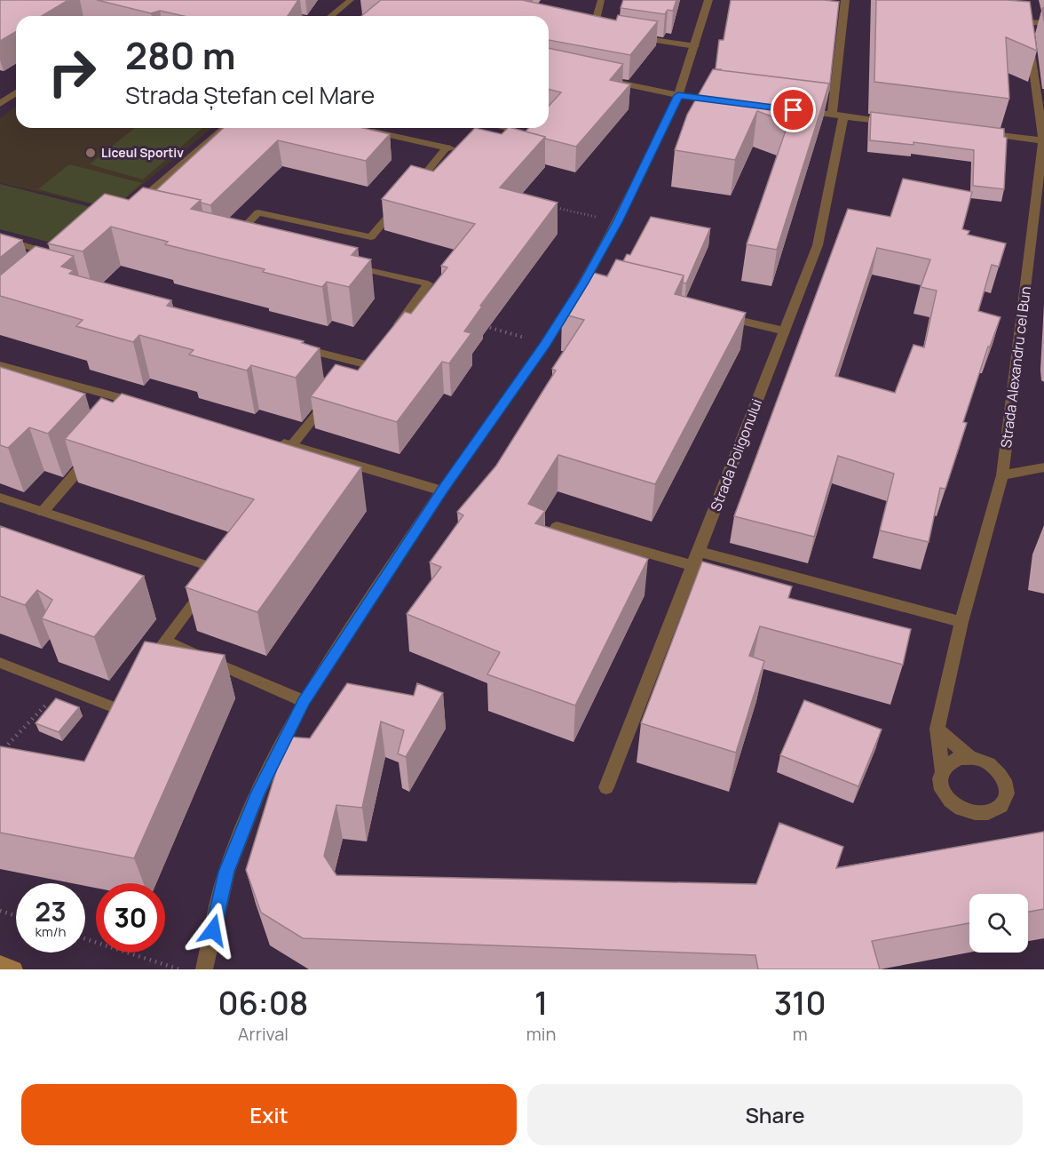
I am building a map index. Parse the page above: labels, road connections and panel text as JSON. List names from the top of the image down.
{
  "streets": {
    "street": ["Strada Alexandru cel Bun", "Strada Poligonului"]
  },
  "places": ["Liceul Sportiv"],
  "page": {
    "turn": ["280 m", "Strada Ștefan cel Mare"],
    "speed": "23 km/h",
    "limit": "30",
    "eta": [
      "06:08",
      "Arrival",
      "1",
      "min",
      "310",
      "m"
    ],
    "buttons": ["Exit", "Share"]
  }
}
